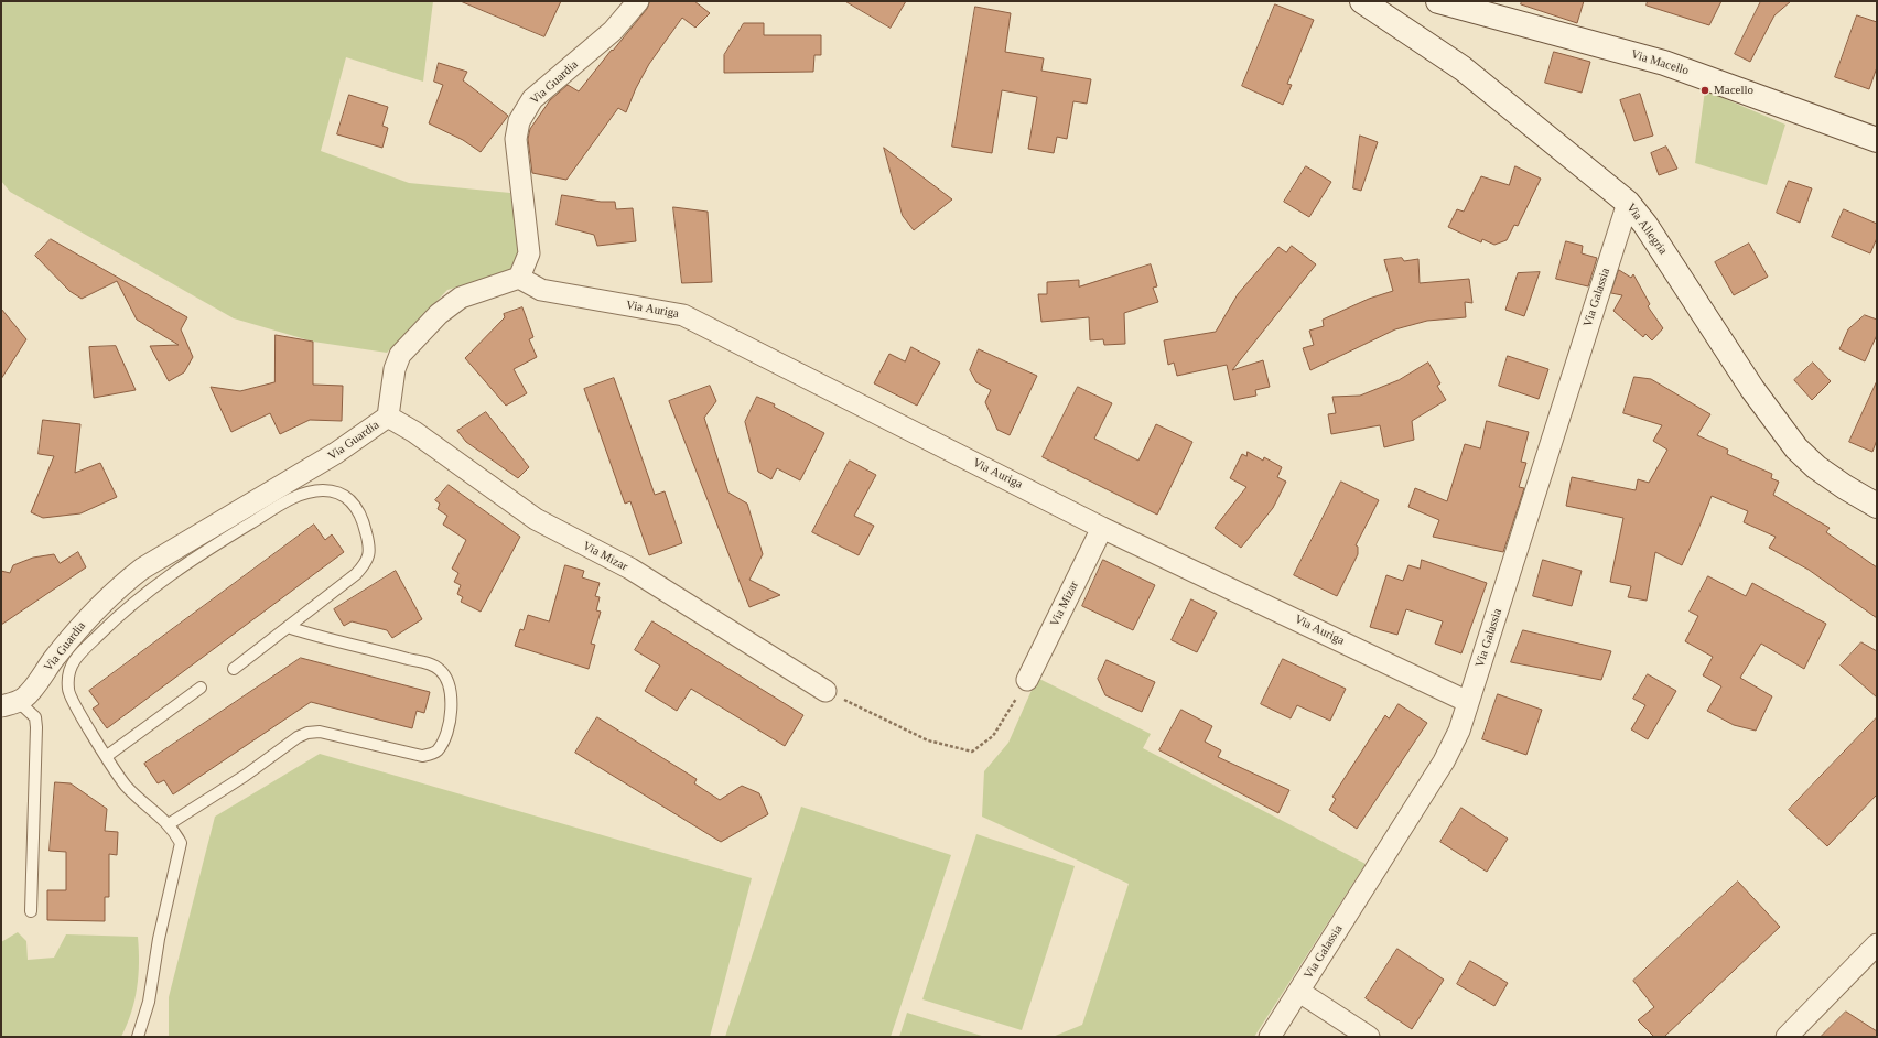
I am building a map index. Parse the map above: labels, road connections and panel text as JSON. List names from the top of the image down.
{
  "streets": {
    "main road": ["Via Macello", "Via Allegria"],
    "street": [
      "Via Guardia",
      "Via Galassia",
      "Via Auriga",
      "Via Mizar"
    ]
  },
  "crossings": [
    ["Via Guardia", "Via Auriga"],
    ["Via Guardia", "Via Mizar"],
    ["Via Allegria", "Via Galassia"],
    ["Via Galassia", "Via Auriga"],
    ["Via Auriga", "Via Mizar"]
  ],
  "places": ["Macello"]
}
